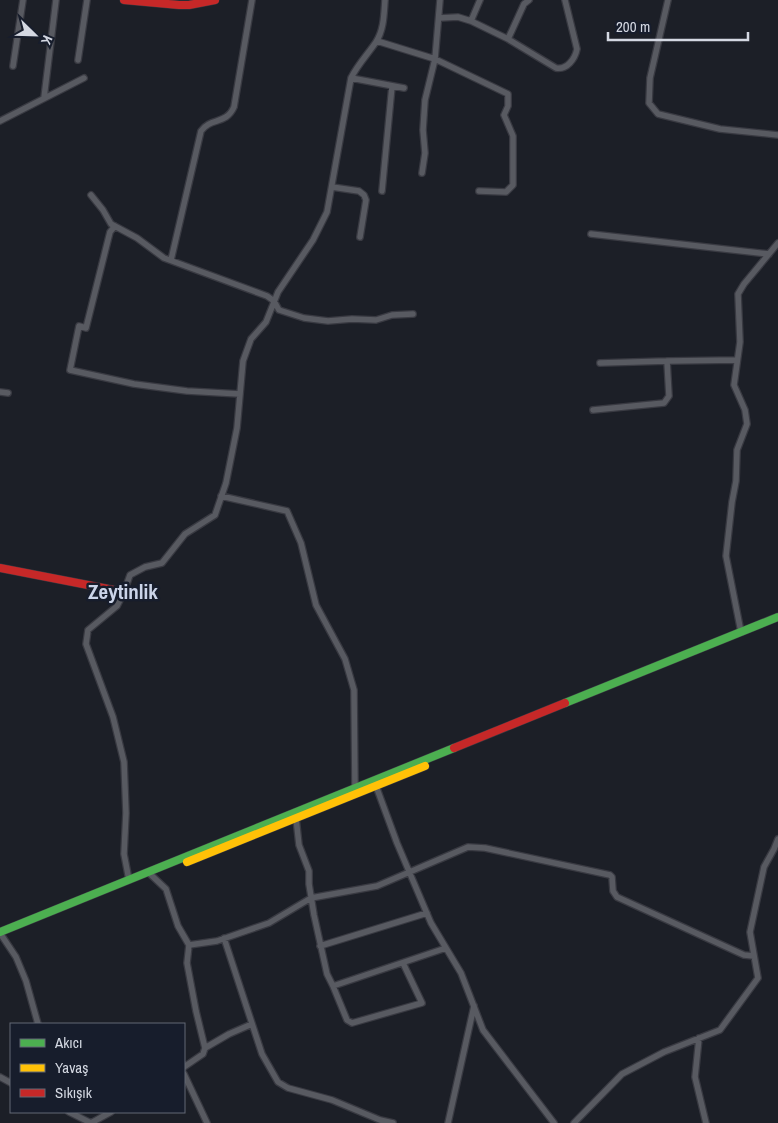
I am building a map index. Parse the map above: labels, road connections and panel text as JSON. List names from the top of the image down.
{
  "districts": ["Zeytinlik"],
  "legend": ["Akıcı", "Yavaş", "Sıkışık"],
  "scale_bar": "200 m",
  "north": "bottom right"
}
